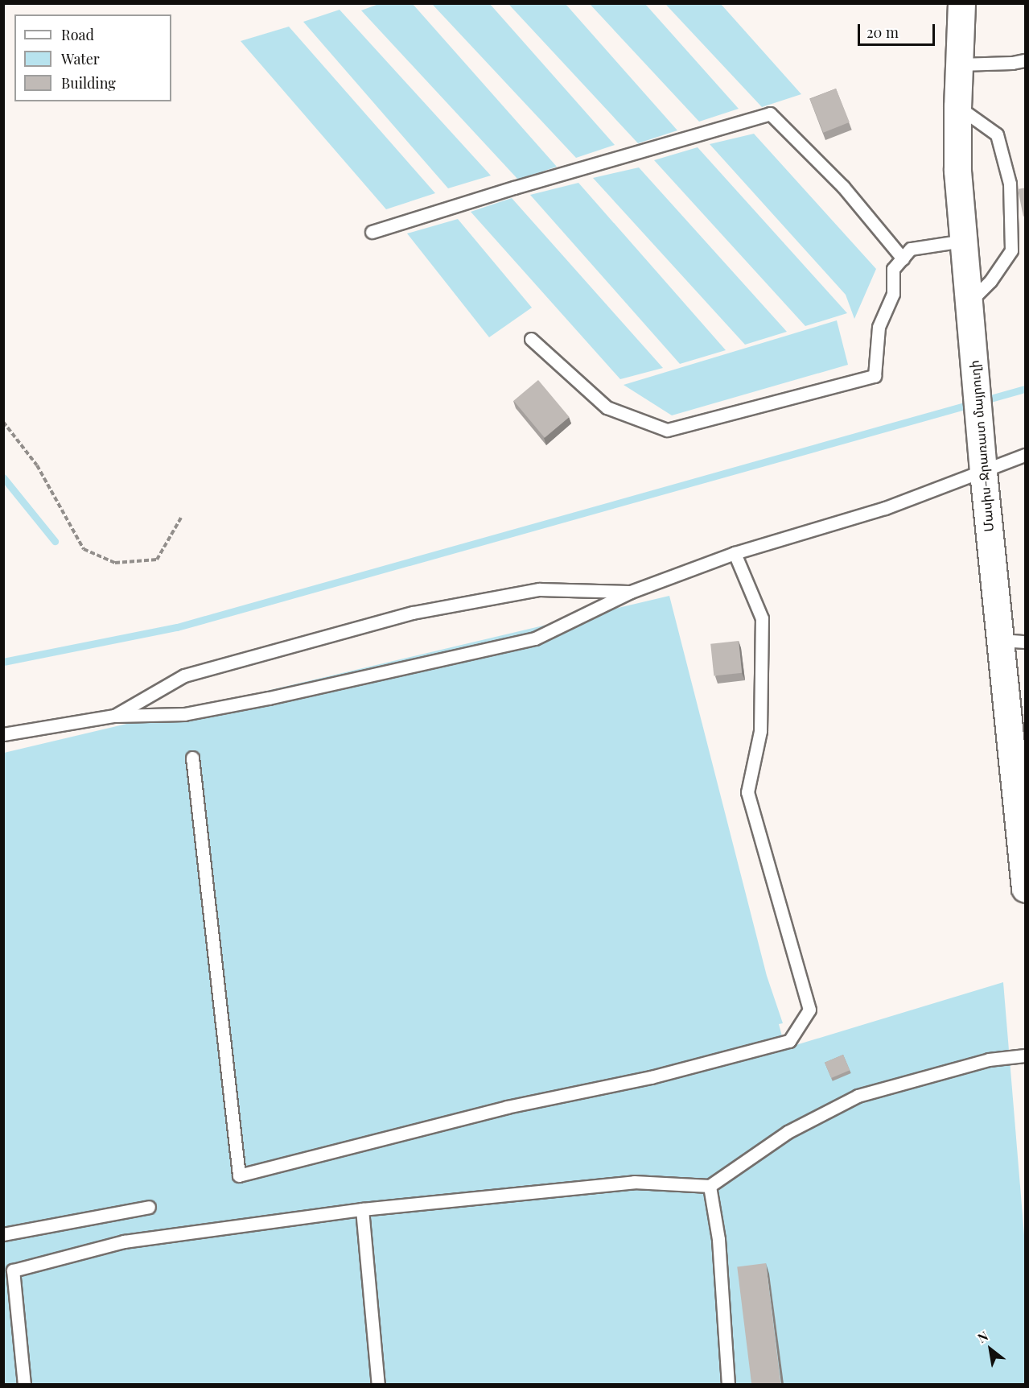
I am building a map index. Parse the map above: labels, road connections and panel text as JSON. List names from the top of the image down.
{
  "streets": {
    "main road": ["Մասիս-Ջրառատ մայրուղի"]
  },
  "legend": ["Road", "Water", "Building"],
  "scale_bar": "20 m",
  "north": "top left"
}
